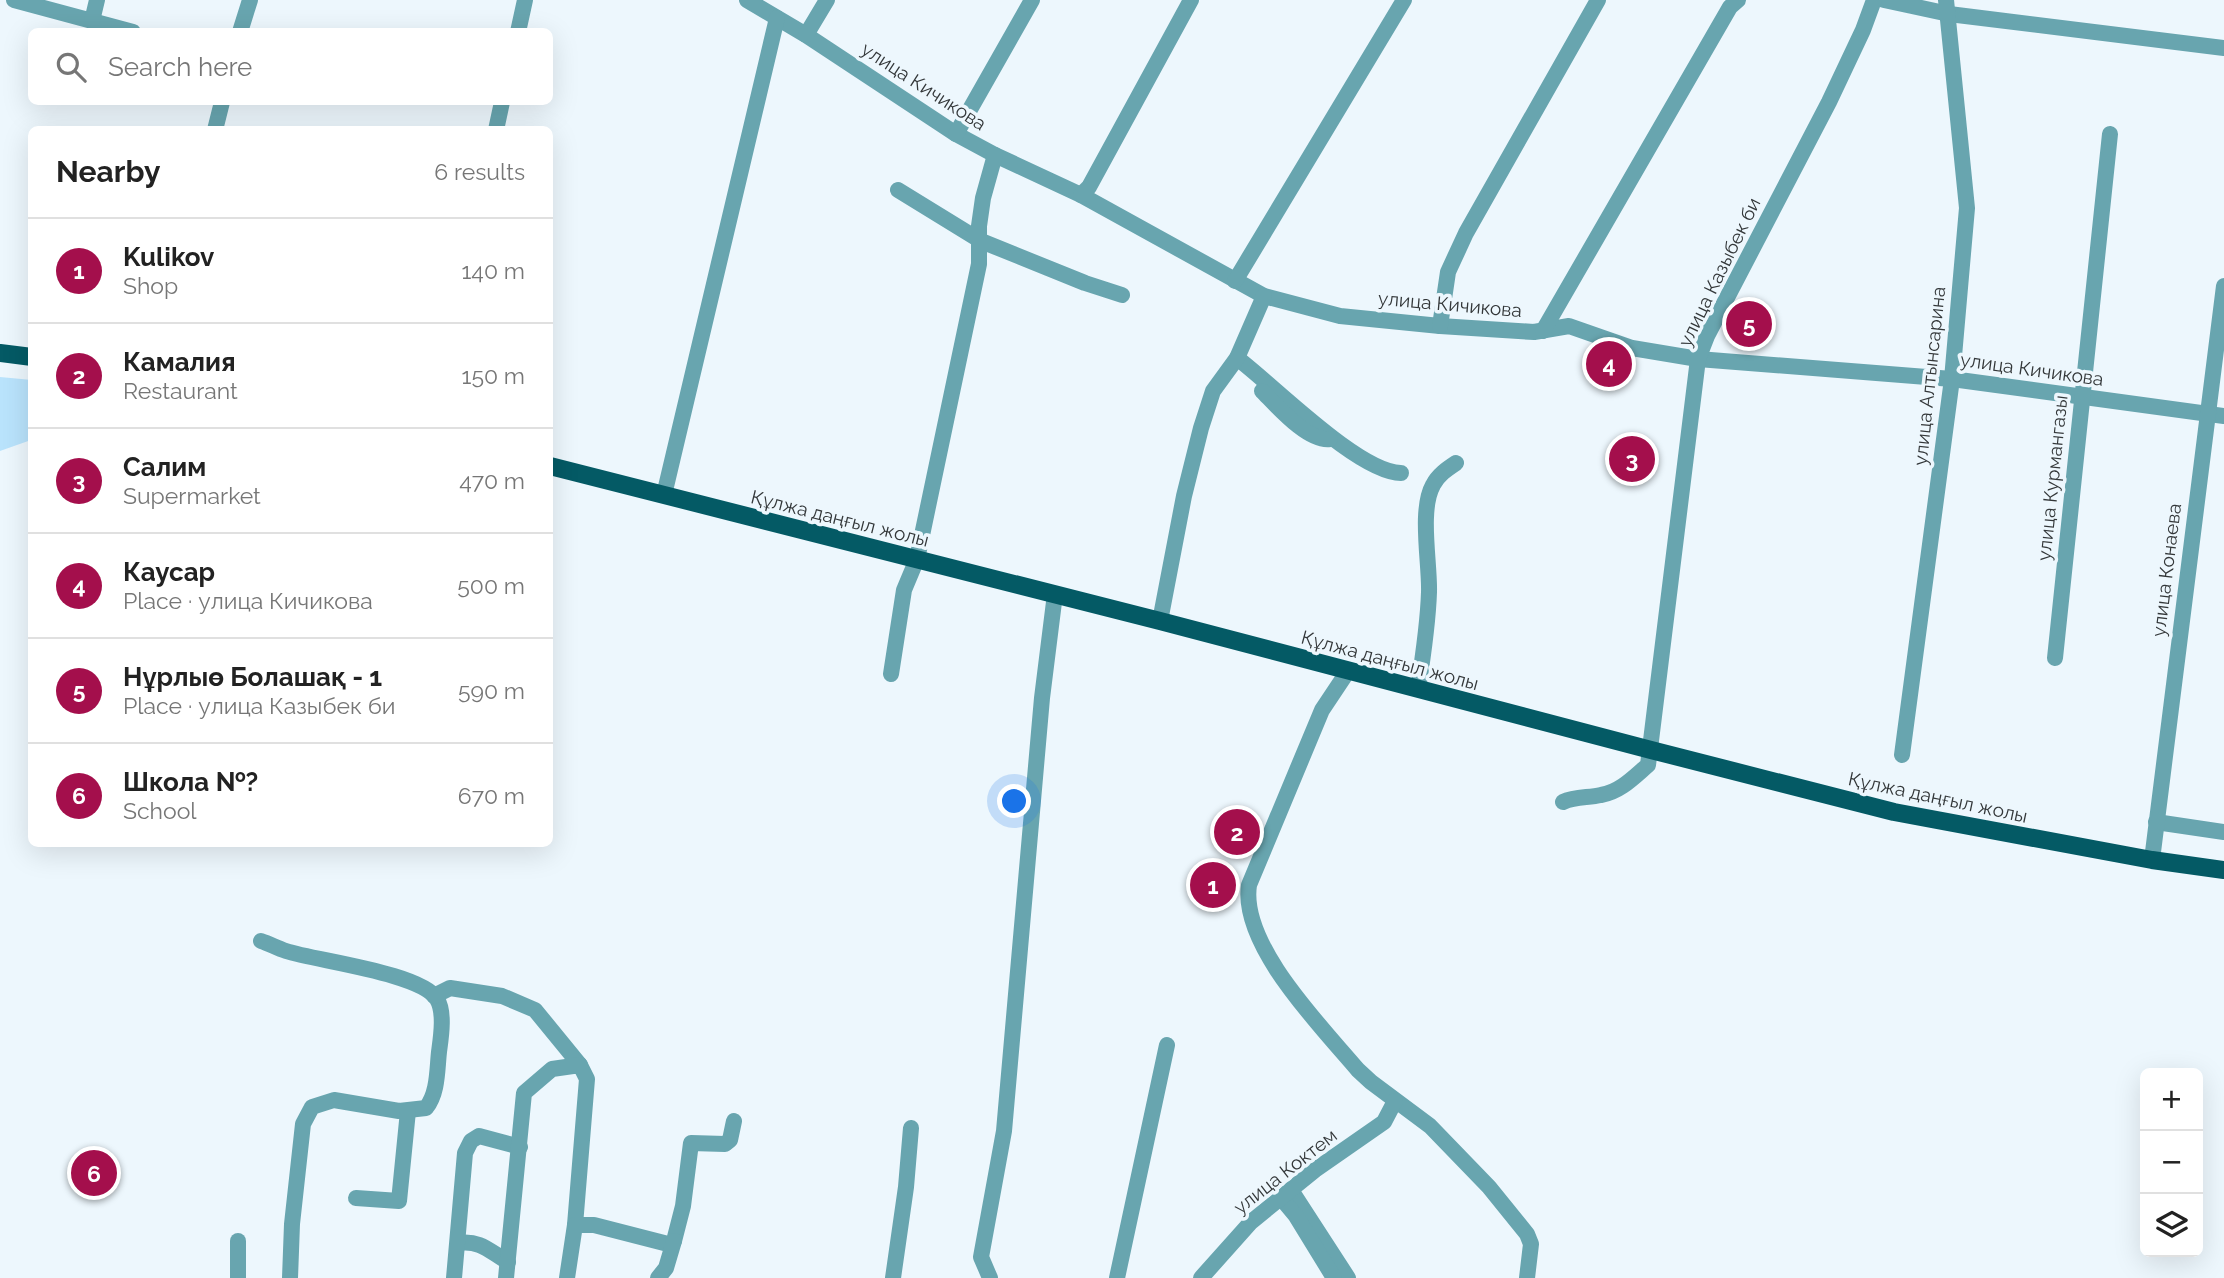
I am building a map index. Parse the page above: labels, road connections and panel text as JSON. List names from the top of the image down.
{
  "streets": {
    "main road": ["Құлжа даңғыл жолы"],
    "street": [
      "улица Кичикова",
      "улица Казыбек би",
      "улица Алтынсарина",
      "улица Курмангазы",
      "улица Конаева",
      "улица Коктем"
    ]
  },
  "crossings": [
    ["улица Кичикова", "улица Казыбек би"],
    ["улица Кичикова", "улица Алтынсарина"],
    ["улица Кичикова", "улица Курмангазы"],
    ["улица Кичикова", "улица Конаева"],
    ["улица Казыбек би", "Құлжа даңғыл жолы"],
    ["Құлжа даңғыл жолы", "улица Конаева"]
  ],
  "page": {
    "search": "Search here",
    "heading": ["Nearby", "6 results"],
    "list": [
      {
        "mark": "1",
        "name": "Kulikov",
        "note": "Shop",
        "value": "140 m"
      },
      {
        "mark": "2",
        "name": "Камалия",
        "note": "Restaurant",
        "value": "150 m"
      },
      {
        "mark": "3",
        "name": "Салим",
        "note": "Supermarket",
        "value": "470 m"
      },
      {
        "mark": "4",
        "name": "Каусар",
        "note": "Place · улица Кичикова",
        "value": "500 m"
      },
      {
        "mark": "5",
        "name": "Нұрлыө Болашақ - 1",
        "note": "Place · улица Казыбек би",
        "value": "590 m"
      },
      {
        "mark": "6",
        "name": "Школа №?",
        "note": "School",
        "value": "670 m"
      }
    ],
    "pins": [
      "5",
      "4",
      "3",
      "2",
      "1",
      "6"
    ],
    "map_buttons": ["+", "−"]
  }
}
